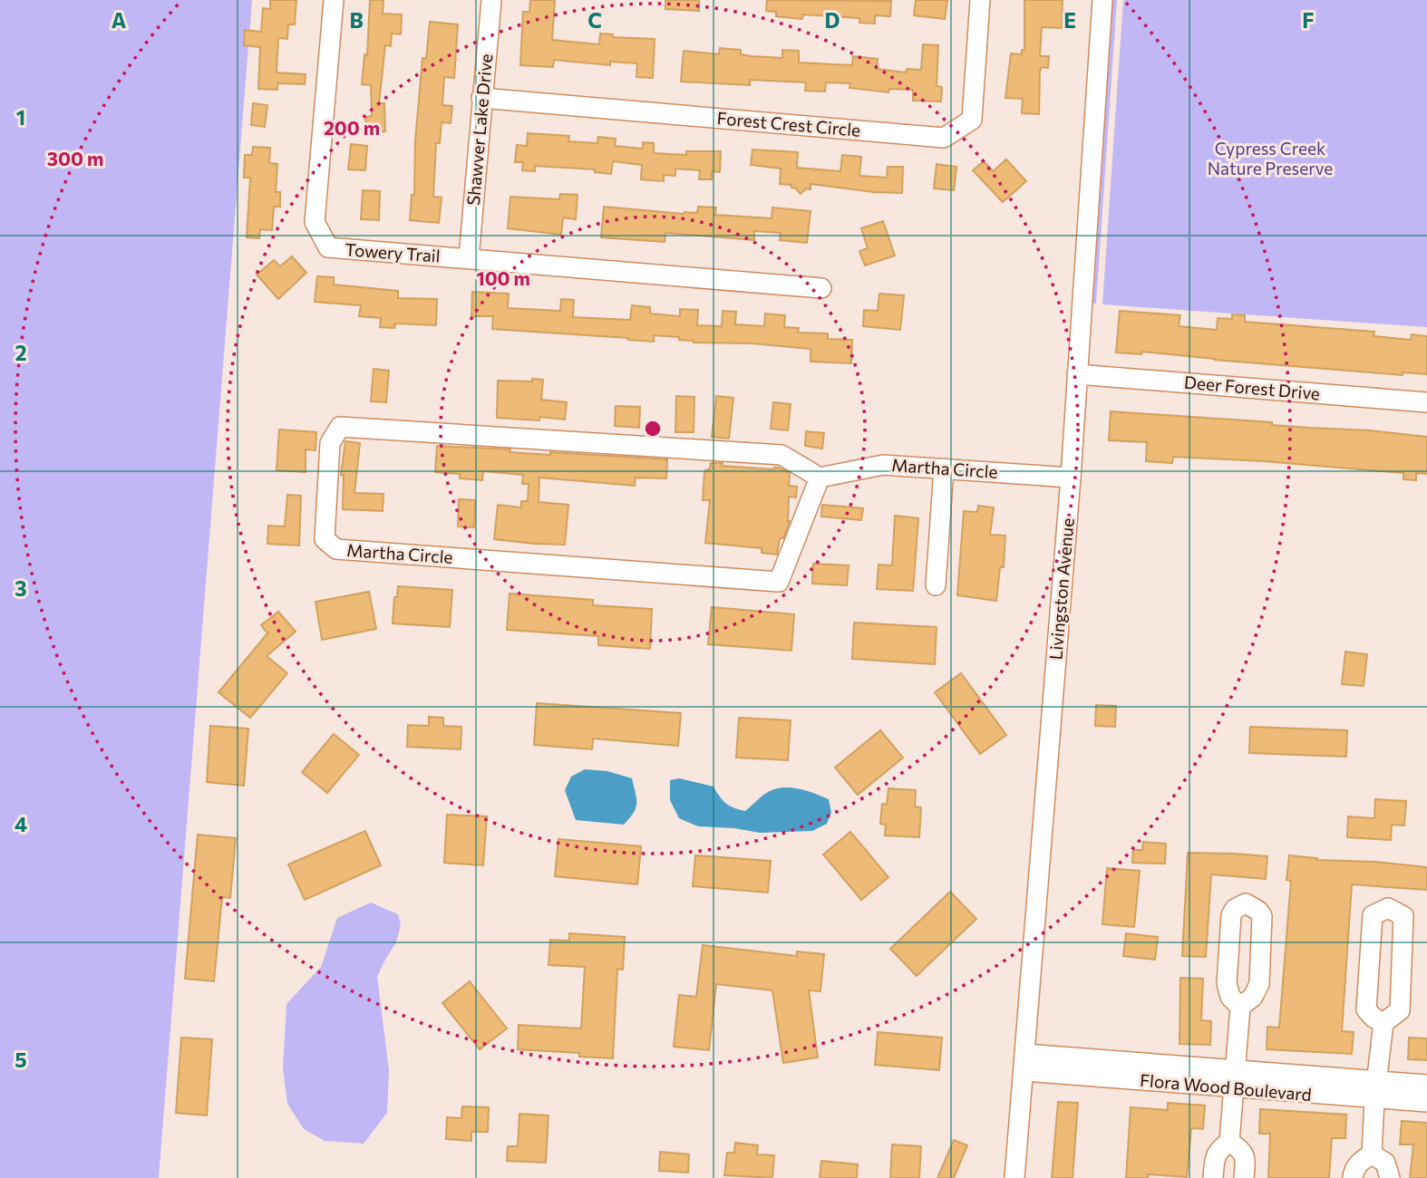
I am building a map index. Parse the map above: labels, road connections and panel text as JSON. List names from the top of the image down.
{
  "streets": {
    "street": [
      "Forest Crest Circle",
      "Shawver Lake Drive",
      "Towery Trail",
      "Deer Forest Drive",
      "Martha Circle",
      "Livingston Avenue",
      "Flora Wood Boulevard"
    ]
  },
  "crossings": [
    ["Forest Crest Circle", "Shawver Lake Drive"],
    ["Shawver Lake Drive", "Towery Trail"],
    ["Deer Forest Drive", "Livingston Avenue"],
    ["Martha Circle", "Livingston Avenue"],
    ["Livingston Avenue", "Flora Wood Boulevard"]
  ],
  "parks": ["Cypress Creek Nature Preserve"],
  "grid": {
    "columns": [
      "A",
      "B",
      "C",
      "D",
      "E",
      "F"
    ],
    "rows": [
      "1",
      "2",
      "3",
      "4",
      "5"
    ]
  },
  "rings": ["200 m", "300 m", "100 m"]
}
